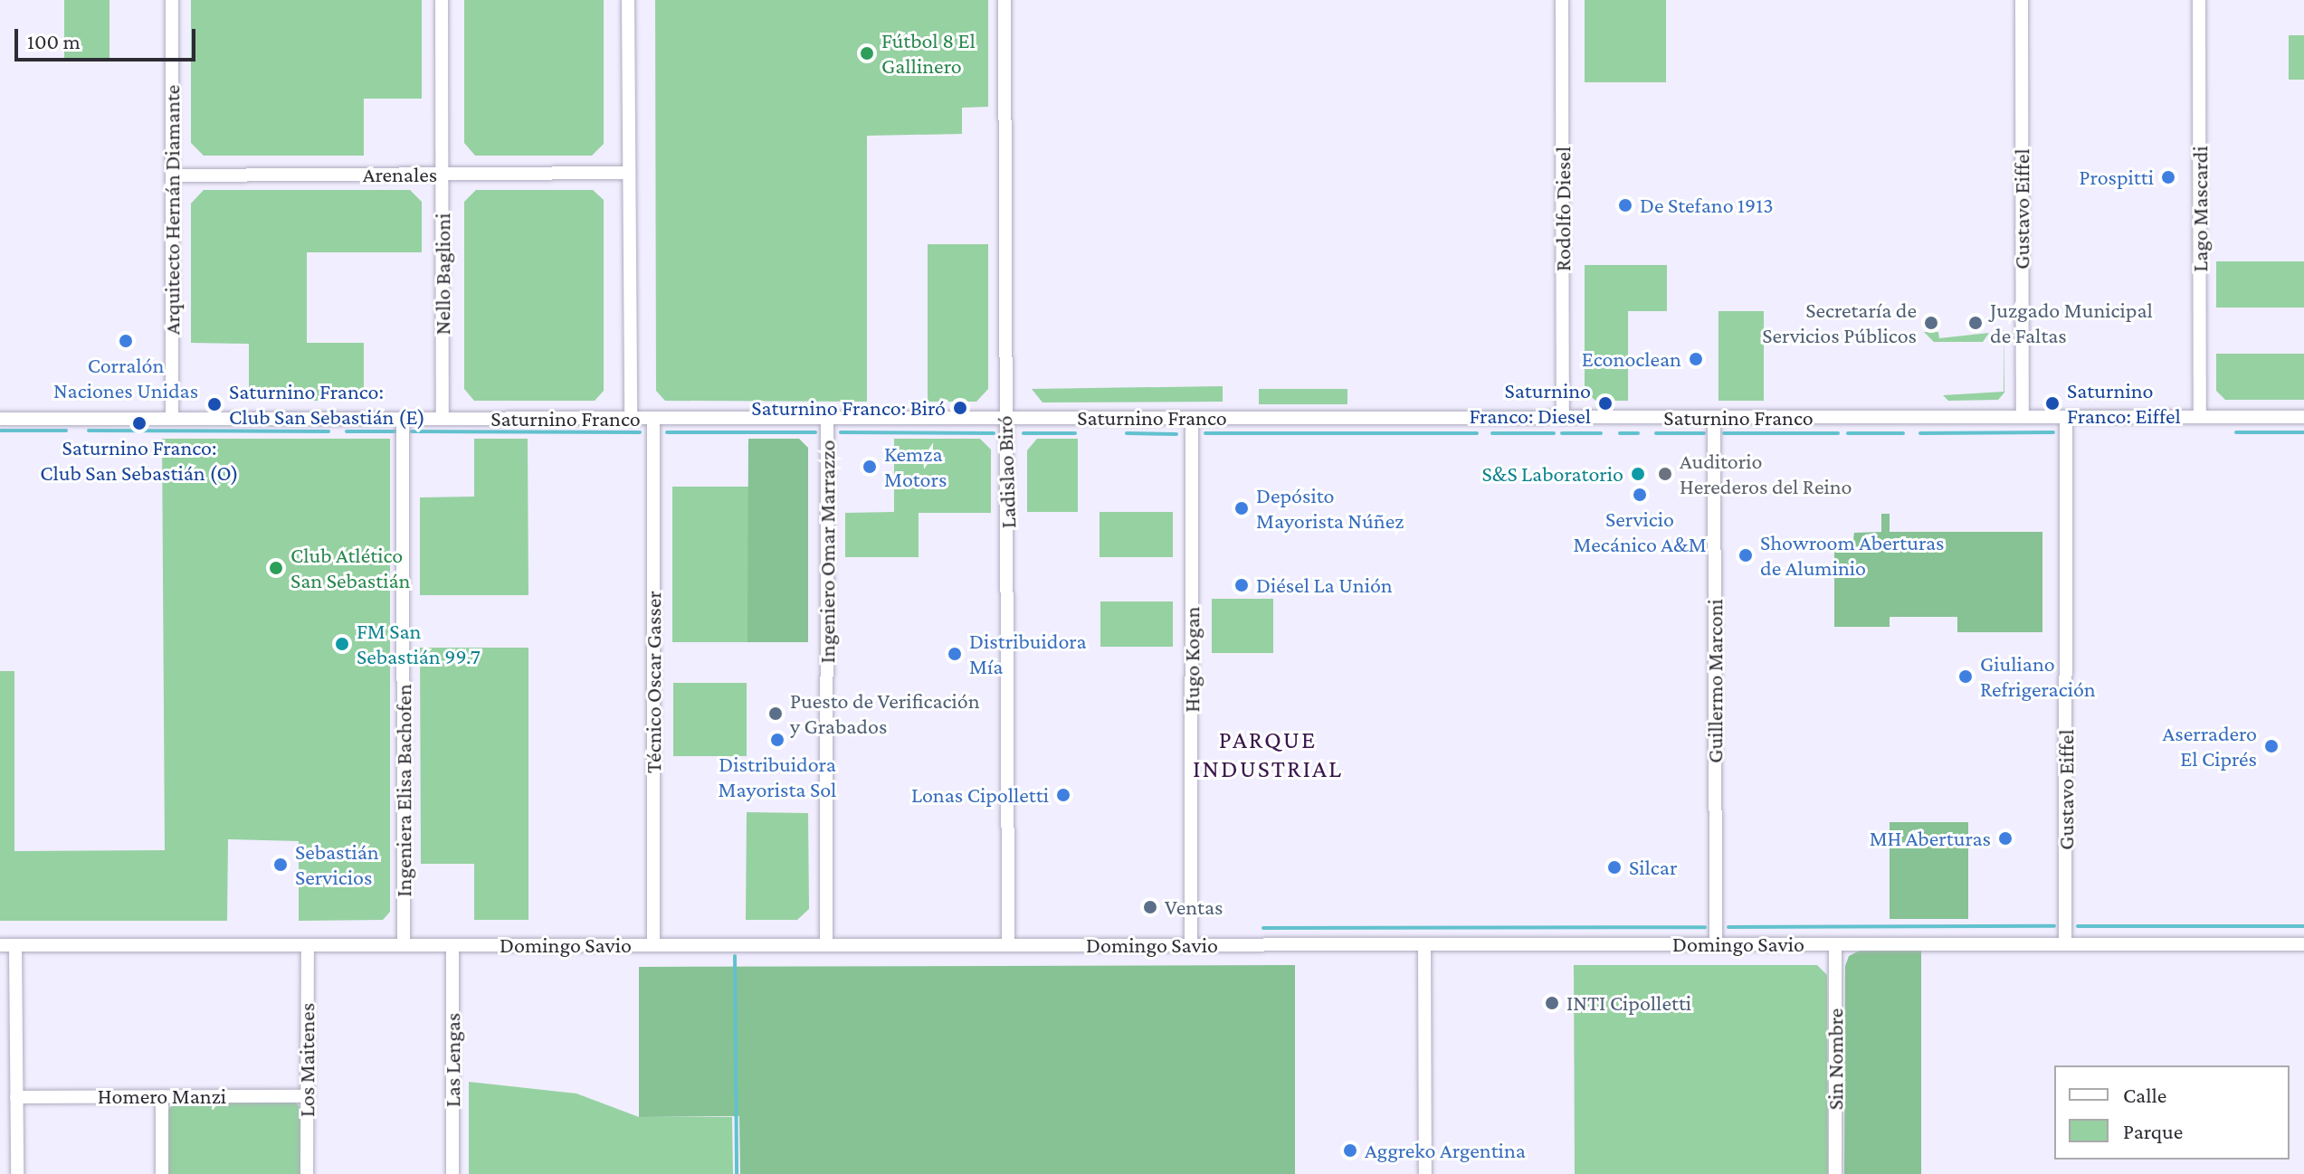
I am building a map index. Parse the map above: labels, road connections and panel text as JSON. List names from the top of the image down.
{
  "streets": {
    "street": [
      "Arenales",
      "Rodolfo Diesel",
      "Gustavo Eiffel",
      "Lago Mascardi",
      "Arquitecto Hernán Diamante",
      "Nello Baglioni",
      "Saturnino Franco",
      "Ladislao Biró",
      "Ingeniero Omar Marrazzo",
      "Hugo Kogan",
      "Guillermo Marconi",
      "Técnico Oscar Gasser",
      "Ingeniera Elisa Bachofen",
      "Domingo Savio",
      "Sin Nombre",
      "Los Maitenes",
      "Las Lengas",
      "Homero Manzi"
    ]
  },
  "crossings": [
    ["Arenales", "Arquitecto Hernán Diamante"],
    ["Arenales", "Nello Baglioni"],
    ["Rodolfo Diesel", "Saturnino Franco"],
    ["Gustavo Eiffel", "Saturnino Franco"],
    ["Gustavo Eiffel", "Domingo Savio"],
    ["Lago Mascardi", "Saturnino Franco"],
    ["Arquitecto Hernán Diamante", "Saturnino Franco"],
    ["Nello Baglioni", "Saturnino Franco"],
    ["Saturnino Franco", "Ladislao Biró"],
    ["Saturnino Franco", "Ingeniero Omar Marrazzo"],
    ["Saturnino Franco", "Hugo Kogan"],
    ["Saturnino Franco", "Guillermo Marconi"],
    ["Saturnino Franco", "Técnico Oscar Gasser"],
    ["Saturnino Franco", "Ingeniera Elisa Bachofen"],
    ["Ladislao Biró", "Domingo Savio"],
    ["Ingeniero Omar Marrazzo", "Domingo Savio"],
    ["Hugo Kogan", "Domingo Savio"],
    ["Guillermo Marconi", "Domingo Savio"],
    ["Técnico Oscar Gasser", "Domingo Savio"],
    ["Ingeniera Elisa Bachofen", "Domingo Savio"],
    ["Domingo Savio", "Sin Nombre"],
    ["Domingo Savio", "Los Maitenes"],
    ["Domingo Savio", "Las Lengas"],
    ["Los Maitenes", "Homero Manzi"]
  ],
  "districts": ["PARQUE INDUSTRIAL"],
  "places": [
    "Fútbol 8 El Gallinero",
    "Prospitti",
    "De Stefano 1913",
    "Secretaría de Servicios Públicos",
    "Juzgado Municipal de Faltas",
    "Corralón Naciones Unidas",
    "Econoclean",
    "Saturnino Franco: Diesel",
    "Saturnino Franco: Eiffel",
    "Saturnino Franco: Club San Sebastián (E)",
    "Saturnino Franco: Biró",
    "Saturnino Franco: Club San Sebastián (O)",
    "Kemza Motors",
    "S&S Laboratorio",
    "Auditorio Herederos del Reino",
    "Servicio Mecánico A&M",
    "Depósito Mayorista Núñez",
    "Showroom Aberturas de Aluminio",
    "Club Atlético San Sebastián",
    "Diésel La Unión",
    "FM San Sebastián 99.7",
    "Distribuidora Mía",
    "Giuliano Refrigeración",
    "Puesto de Verificación y Grabados",
    "Distribuidora Mayorista Sol",
    "Aserradero El Ciprés",
    "Lonas Cipolletti",
    "MH Aberturas",
    "Sebastián Servicios",
    "Silcar",
    "Ventas",
    "INTI Cipolletti",
    "Aggreko Argentina"
  ],
  "legend": ["Calle", "Parque"],
  "scale_bar": "100 m"
}
